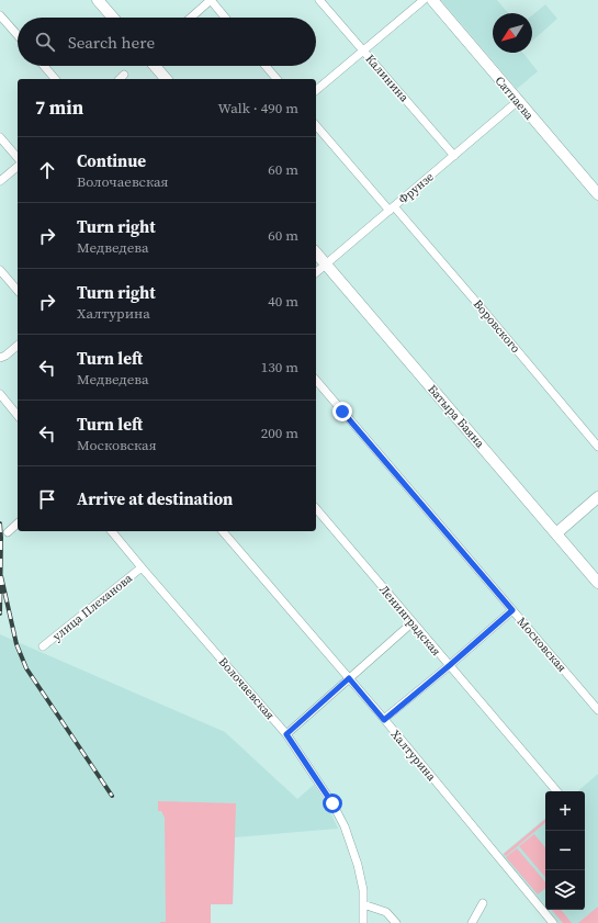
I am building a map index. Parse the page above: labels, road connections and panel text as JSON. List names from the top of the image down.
{
  "streets": {
    "street": [
      "Калинина",
      "Сатпаева",
      "Фрунзе",
      "Воровского",
      "Батыра Баяна",
      "улица Плеханова",
      "Ленинградская",
      "Московская",
      "Волочаевская",
      "Халтурина"
    ]
  },
  "crossings": [
    ["Калинина", "Фрунзе"],
    ["Сатпаева", "Фрунзе"],
    ["Фрунзе", "Воровского"],
    ["Фрунзе", "Батыра Баяна"],
    ["улица Плеханова", "Волочаевская"]
  ],
  "north": "bottom left",
  "page": {
    "search": "Search here",
    "heading": ["7 min", "Walk · 490 m"],
    "list": [
      ["Continue", "Волочаевская", "60 m"],
      ["Turn right", "Медведева", "60 m"],
      ["Turn right", "Халтурина", "40 m"],
      ["Turn left", "Медведева", "130 m"],
      ["Turn left", "Московская", "200 m"],
      "Arrive at destination"
    ],
    "map_buttons": ["+", "−"]
  }
}
